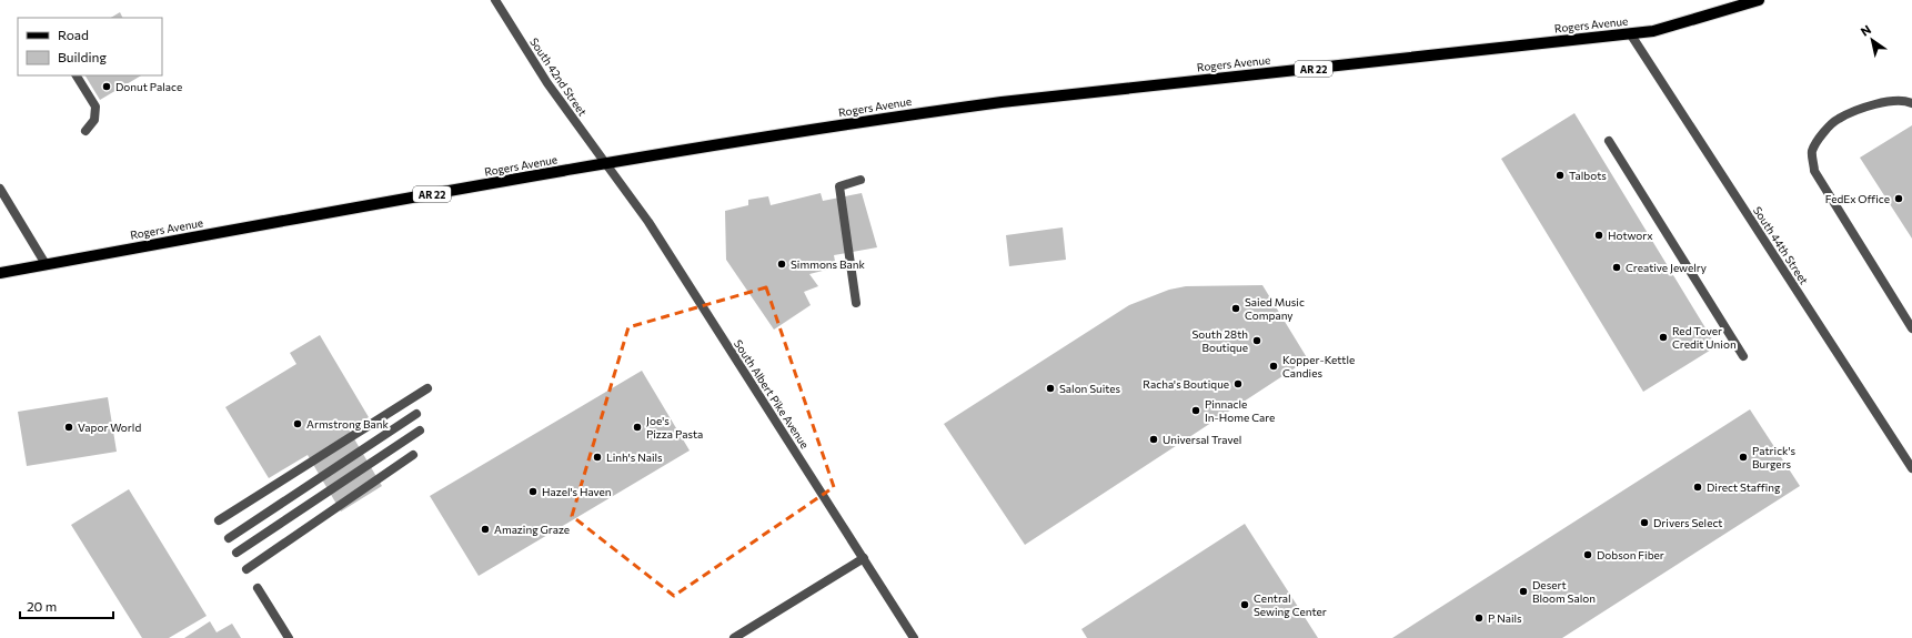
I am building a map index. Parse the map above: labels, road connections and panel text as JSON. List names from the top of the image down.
{
  "streets": {
    "main road": ["Rogers Avenue", "AR 22"],
    "street": ["South 42nd Street", "South 44th Street", "South Albert Pike Avenue"]
  },
  "crossings": [
    ["Rogers Avenue", "South 42nd Street"],
    ["Rogers Avenue", "South 44th Street"],
    ["Rogers Avenue", "South Albert Pike Avenue"],
    ["South 42nd Street", "South Albert Pike Avenue"]
  ],
  "places": [
    "Donut Palace",
    "Talbots",
    "FedEx Office",
    "Hotworx",
    "Simmons Bank",
    "Creative Jewelry",
    "Saied Music Company",
    "Red Tover Credit Union",
    "South 28th Boutique",
    "Kopper-Kettle Candies",
    "Racha's Boutique",
    "Salon Suites",
    "Pinnacle In-Home Care",
    "Armstrong Bank",
    "Vapor World",
    "Joe's Pizza Pasta",
    "Universal Travel",
    "Linh's Nails",
    "Patrick's Burgers",
    "Direct Staffing",
    "Hazel's Haven",
    "Drivers Select",
    "Amazing Graze",
    "Dobson Fiber",
    "Desert Bloom Salon",
    "Central Sewing Center",
    "P Nails"
  ],
  "legend": ["Road", "Building"],
  "scale_bar": "20 m",
  "north": "top left"
}
